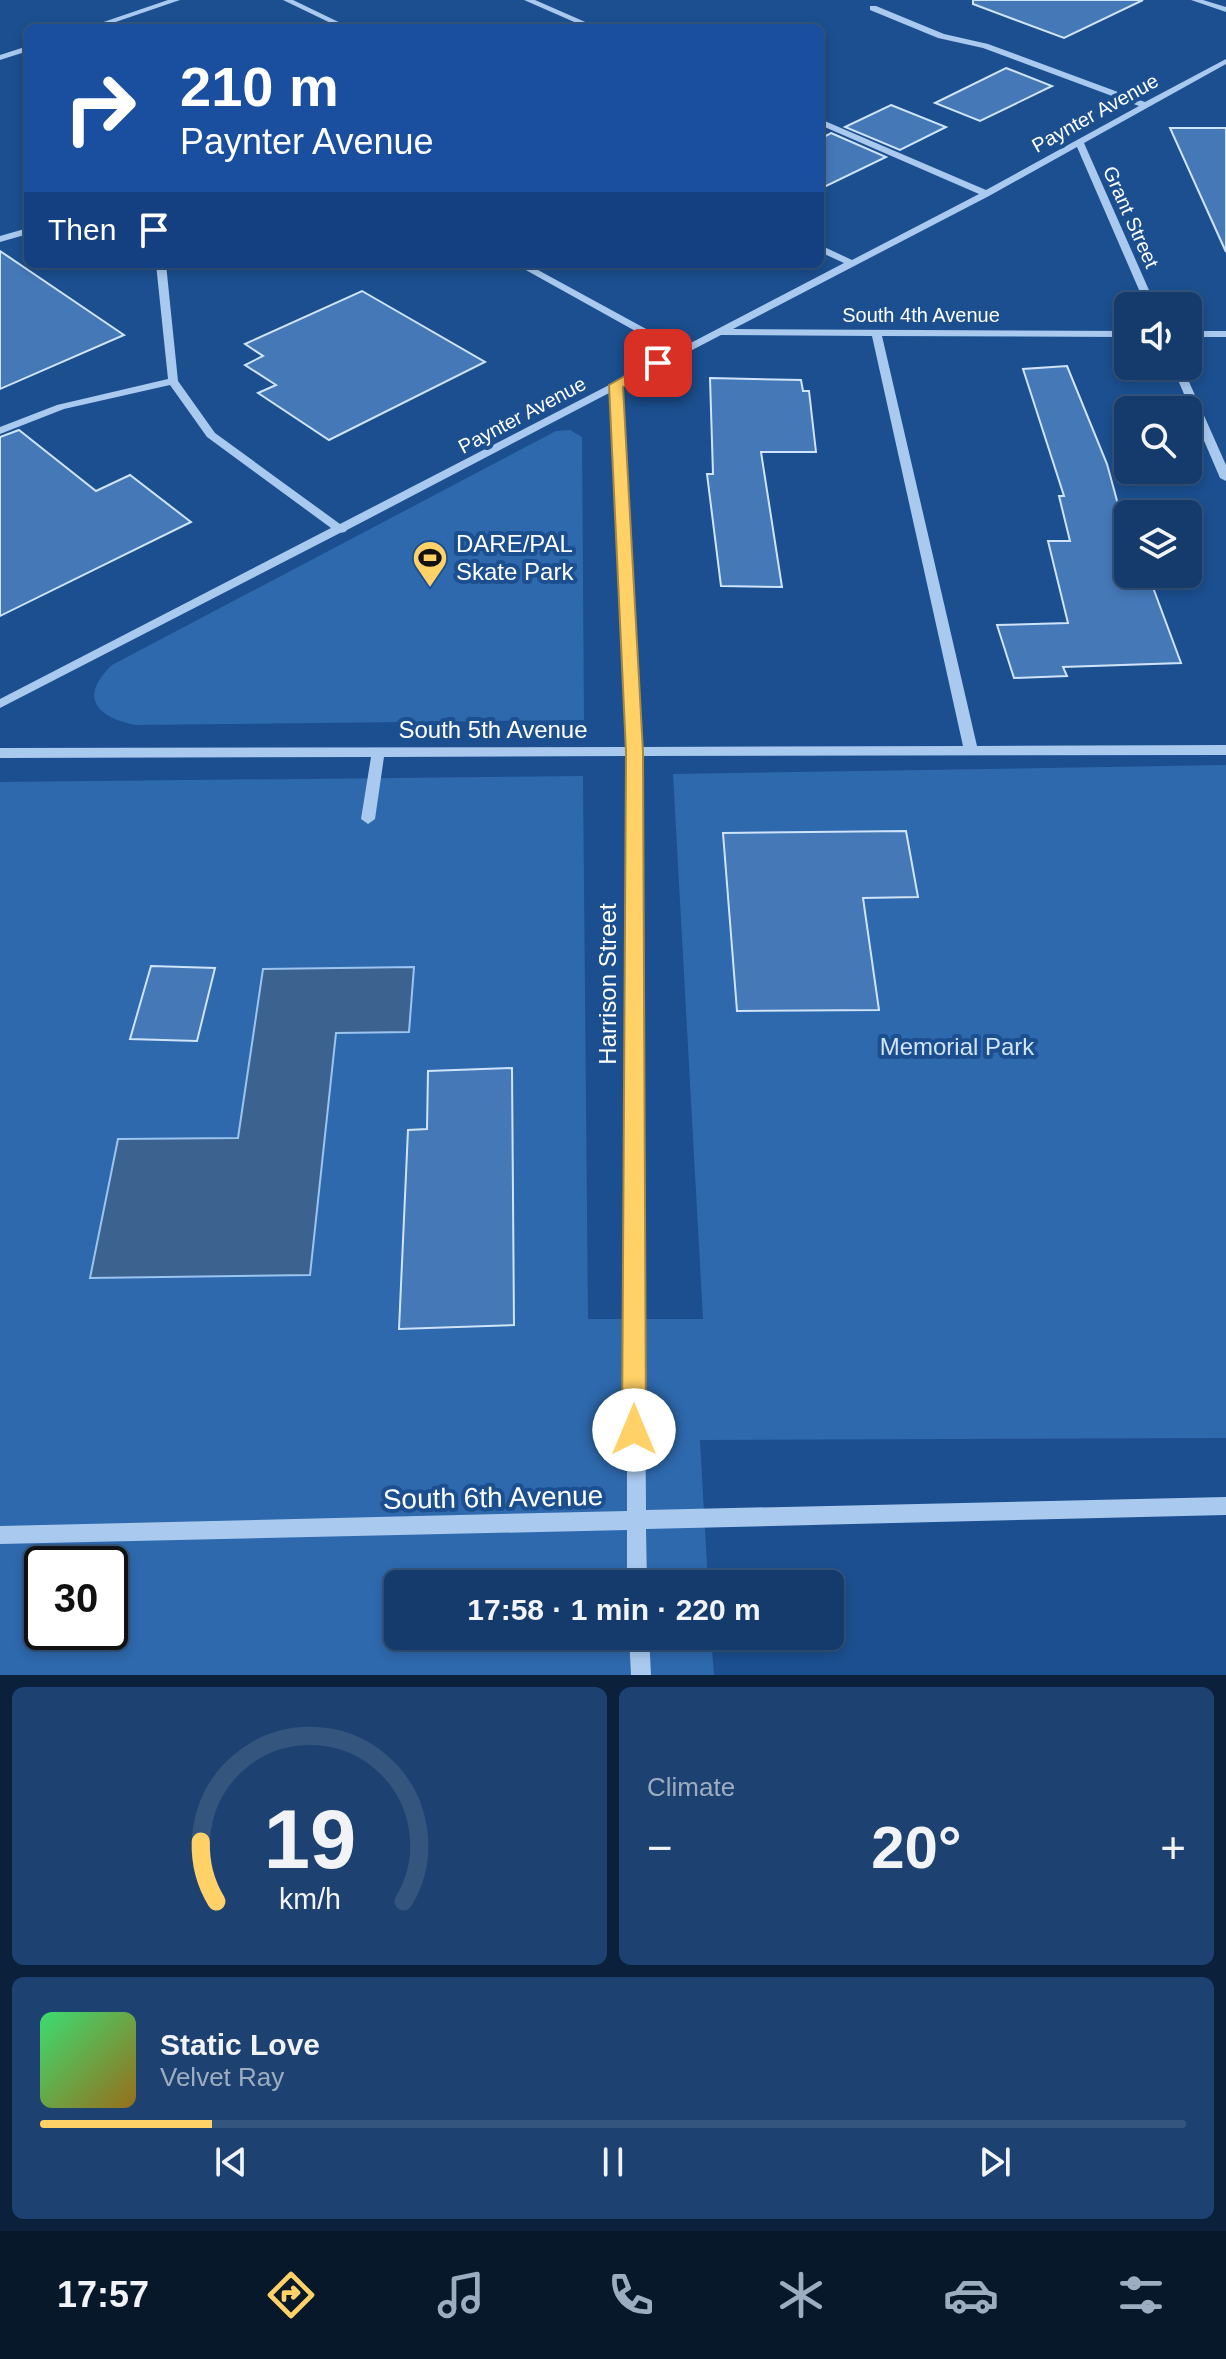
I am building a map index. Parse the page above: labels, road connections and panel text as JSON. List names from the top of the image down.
{
  "streets": {
    "street": [
      "Paynter Avenue",
      "Grant Street",
      "South 4th Avenue",
      "South 5th Avenue",
      "Harrison Street",
      "South 6th Avenue"
    ]
  },
  "crossings": [
    ["Paynter Avenue", "Grant Street"],
    ["Paynter Avenue", "South 4th Avenue"],
    ["Paynter Avenue", "Harrison Street"],
    ["South 5th Avenue", "Harrison Street"],
    ["Harrison Street", "South 6th Avenue"]
  ],
  "parks": ["Memorial Park"],
  "places": {
    "sports": ["DARE/PAL Skate Park"]
  },
  "page": {
    "turn": ["210 m", "Paynter Avenue"],
    "then": "Then",
    "limit": "30",
    "trip": "17:58 · 1 min · 220 m",
    "tile": "Climate",
    "heat": ["−", "20°", "+"],
    "song": ["Static Love", "Velvet Ray"],
    "tabs": "17:57",
    "gauge": ["19", "km/h"]
  }
}
